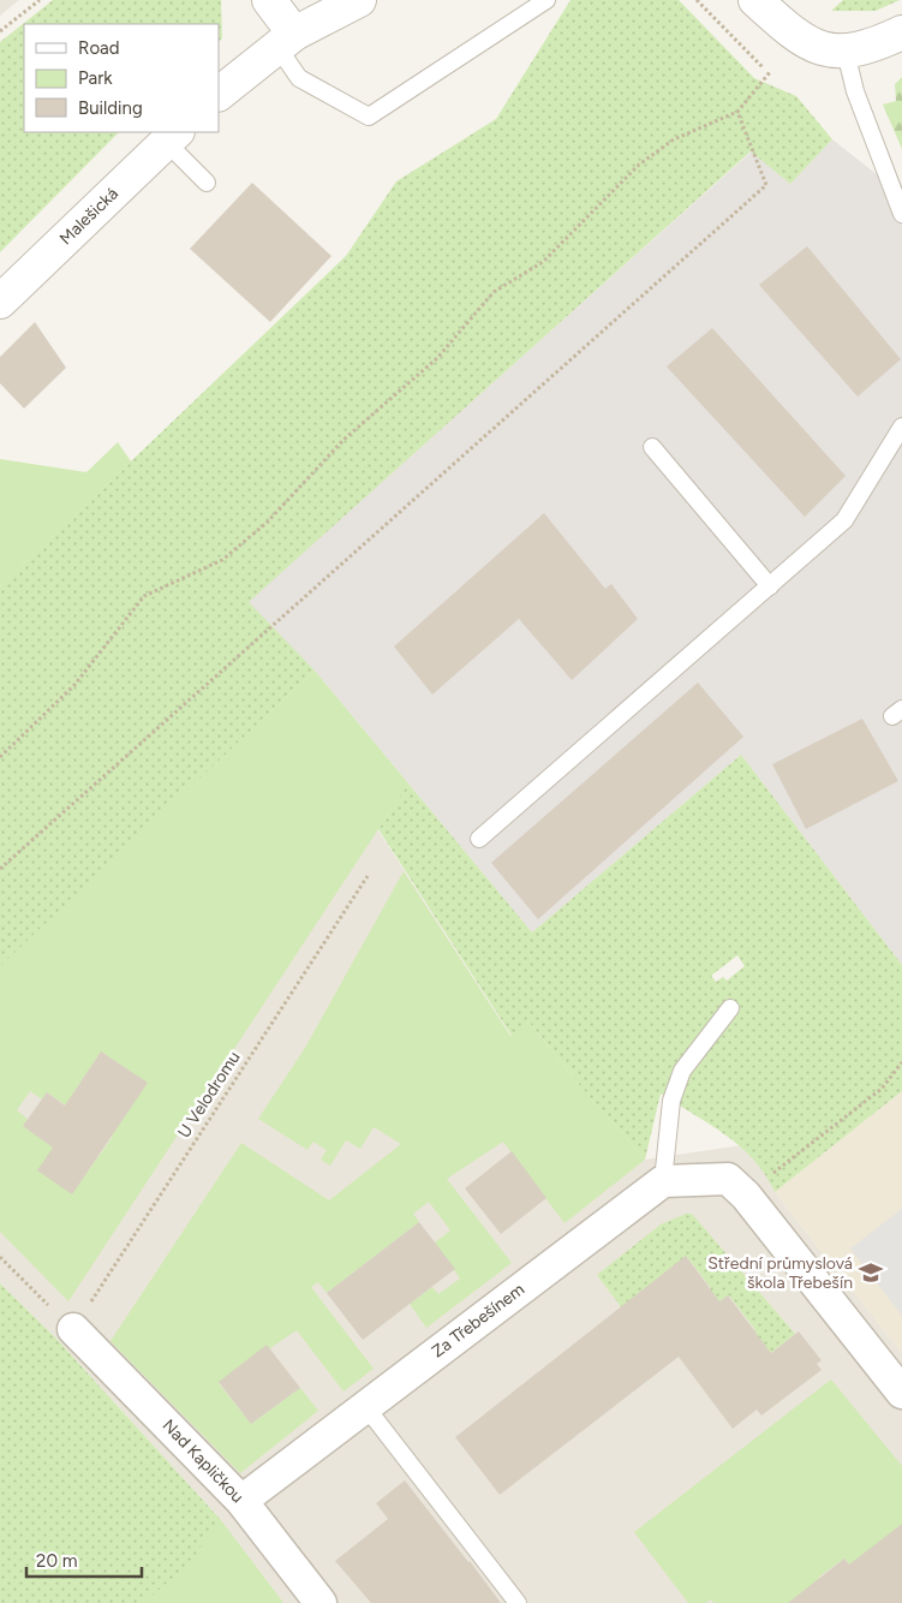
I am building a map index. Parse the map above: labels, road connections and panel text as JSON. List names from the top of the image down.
{
  "streets": {
    "street": ["Malešická", "Za Třebešínem", "Nad Kapličkou"],
    "path": ["U Velodromu"]
  },
  "crossings": [
    ["U Velodromu", "Nad Kapličkou"],
    ["Za Třebešínem", "Nad Kapličkou"]
  ],
  "places": {
    "school or university": ["Střední průmyslová škola Třebešín"]
  },
  "legend": ["Road", "Park", "Building"],
  "scale_bar": "20 m"
}
